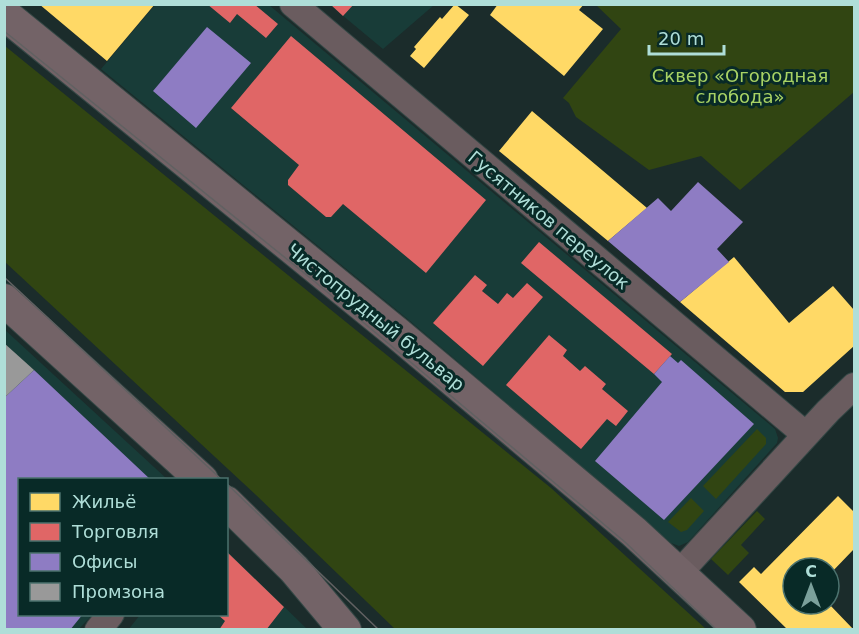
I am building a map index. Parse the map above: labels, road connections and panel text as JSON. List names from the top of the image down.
{
  "streets": {
    "main road": ["Чистопрудный бульвар"],
    "street": ["Гусятников переулок"]
  },
  "parks": ["Сквер «Огородная слобода»"],
  "legend": [
    "Жильё",
    "Торговля",
    "Офисы",
    "Промзона"
  ],
  "scale_bar": "20 m",
  "north": "top"
}
